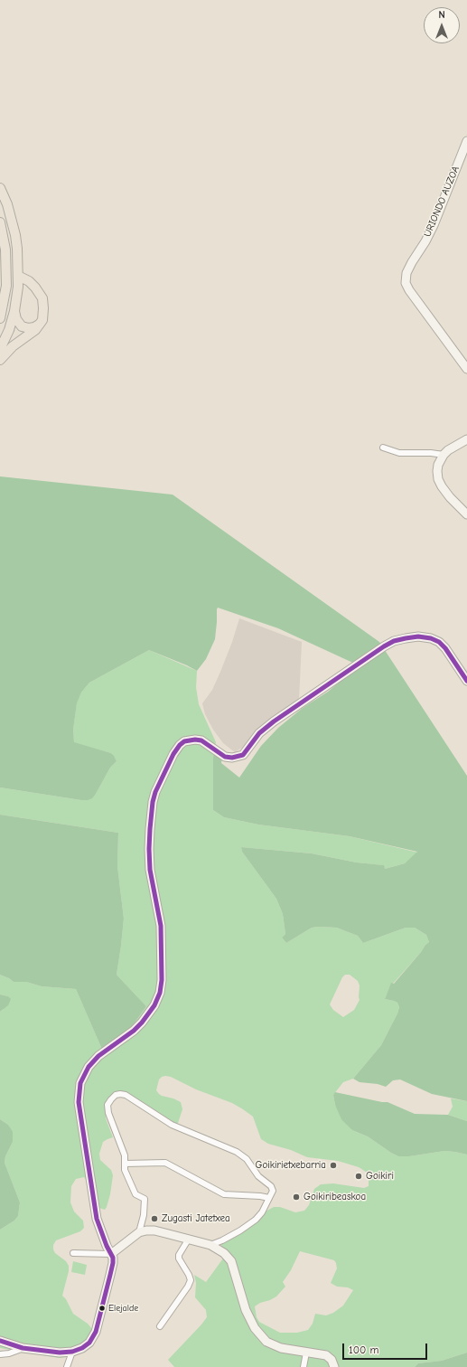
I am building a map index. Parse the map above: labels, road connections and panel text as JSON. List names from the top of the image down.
{
  "streets": {
    "street": ["URIONDO AUZOA"]
  },
  "places": [
    "Goikirietxebarria",
    "Goikiri",
    "Goikiribeaskoa",
    "Zugasti Jatetxea",
    "Elejalde"
  ],
  "scale_bar": "100 m",
  "north": "top"
}
